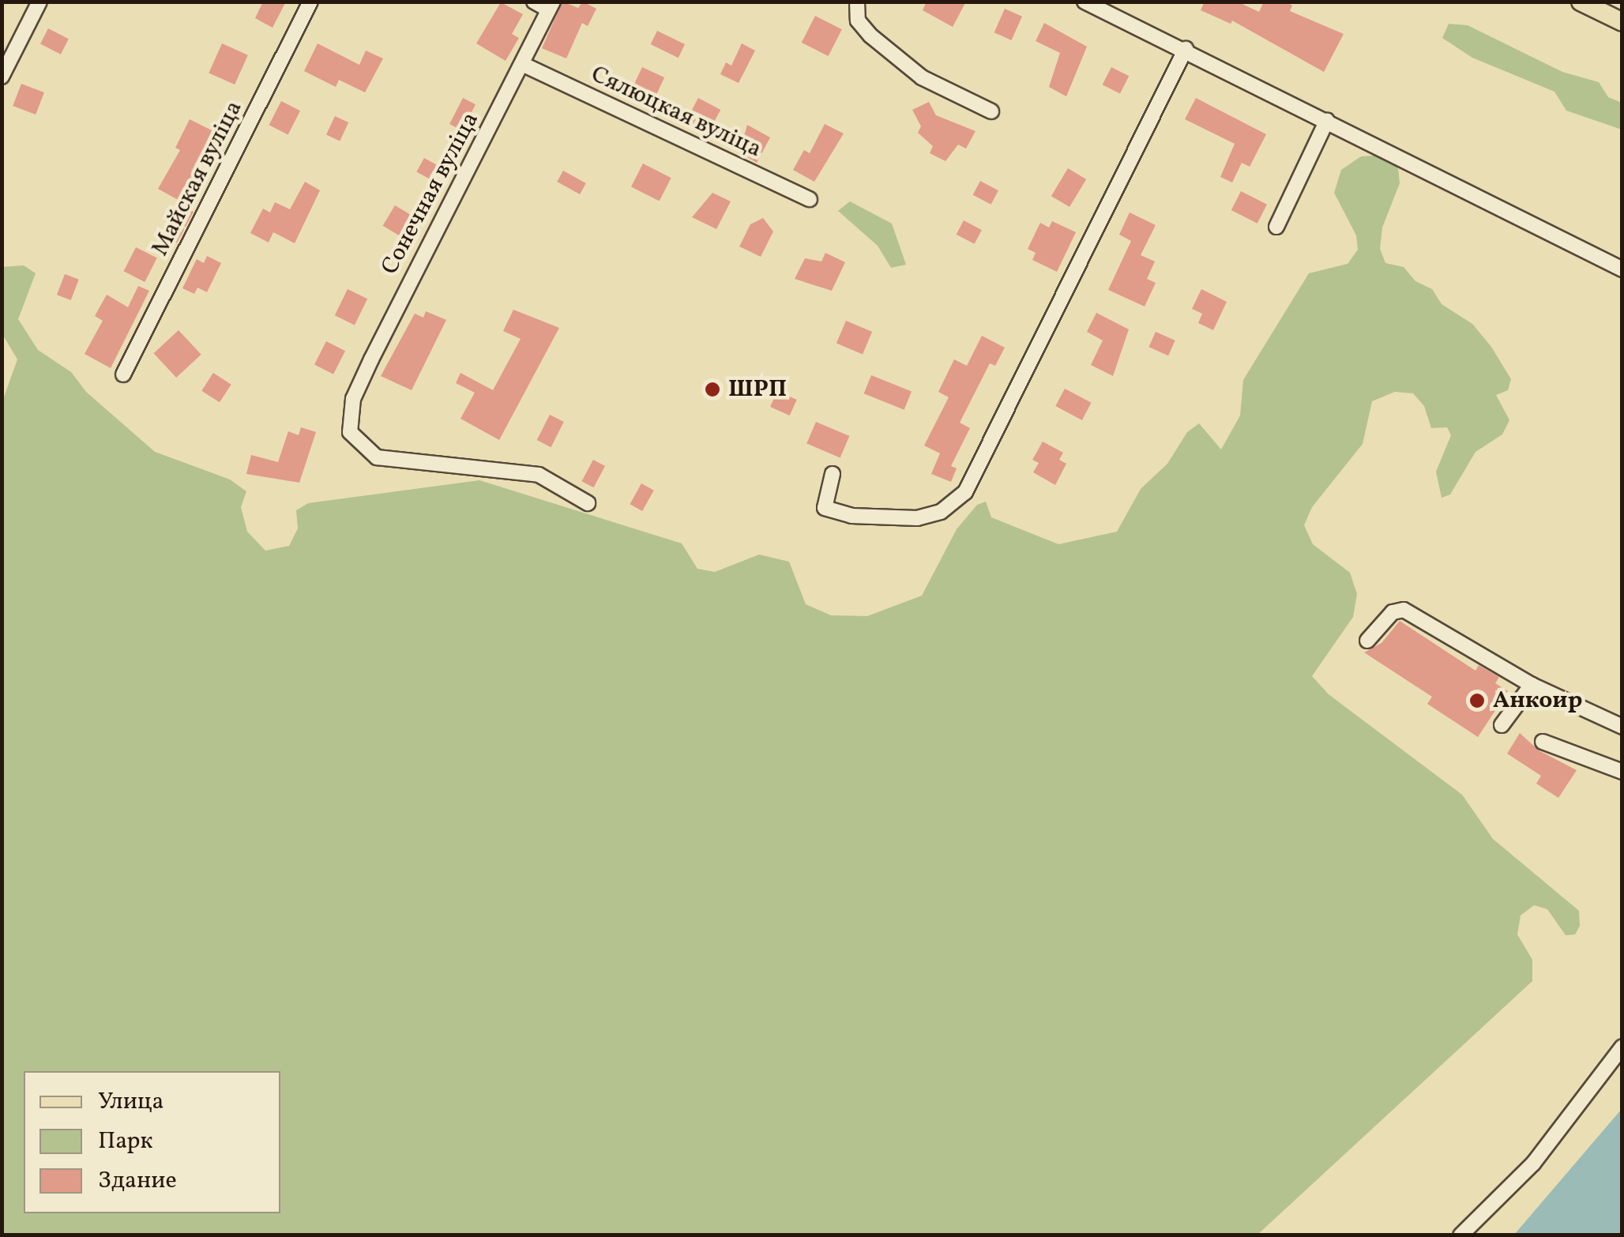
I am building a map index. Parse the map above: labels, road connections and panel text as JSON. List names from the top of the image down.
{
  "streets": {
    "street": ["Сялюцкая вуліца", "Майская вуліца", "Сонечная вуліца"]
  },
  "crossings": [
    ["Сялюцкая вуліца", "Сонечная вуліца"]
  ],
  "places": ["ШРП", "Анкоир"],
  "legend": ["Улица", "Парк", "Здание"]
}
